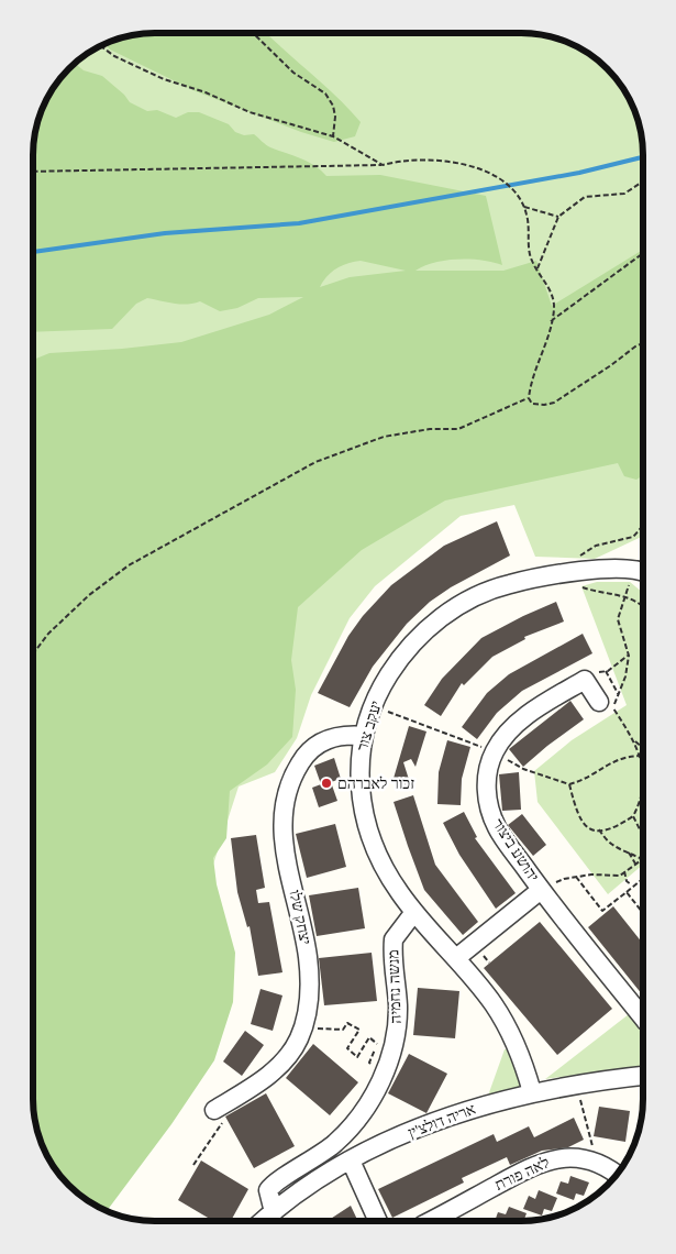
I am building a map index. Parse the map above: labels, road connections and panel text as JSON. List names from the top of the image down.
{
  "streets": {
    "street": [
      "יעקב צור",
      "יהושע ביצור",
      "יצחק שלו",
      "מנשה נחמיה",
      "אריה דולצ'ין",
      "לאה פורת"
    ]
  },
  "crossings": [
    ["יעקב צור", "יצחק שלו"],
    ["יעקב צור", "מנשה נחמיה"],
    ["יעקב צור", "אריה דולצ'ין"],
    ["מנשה נחמיה", "אריה דולצ'ין"]
  ],
  "places": ["זכור לאברהם"]
}
